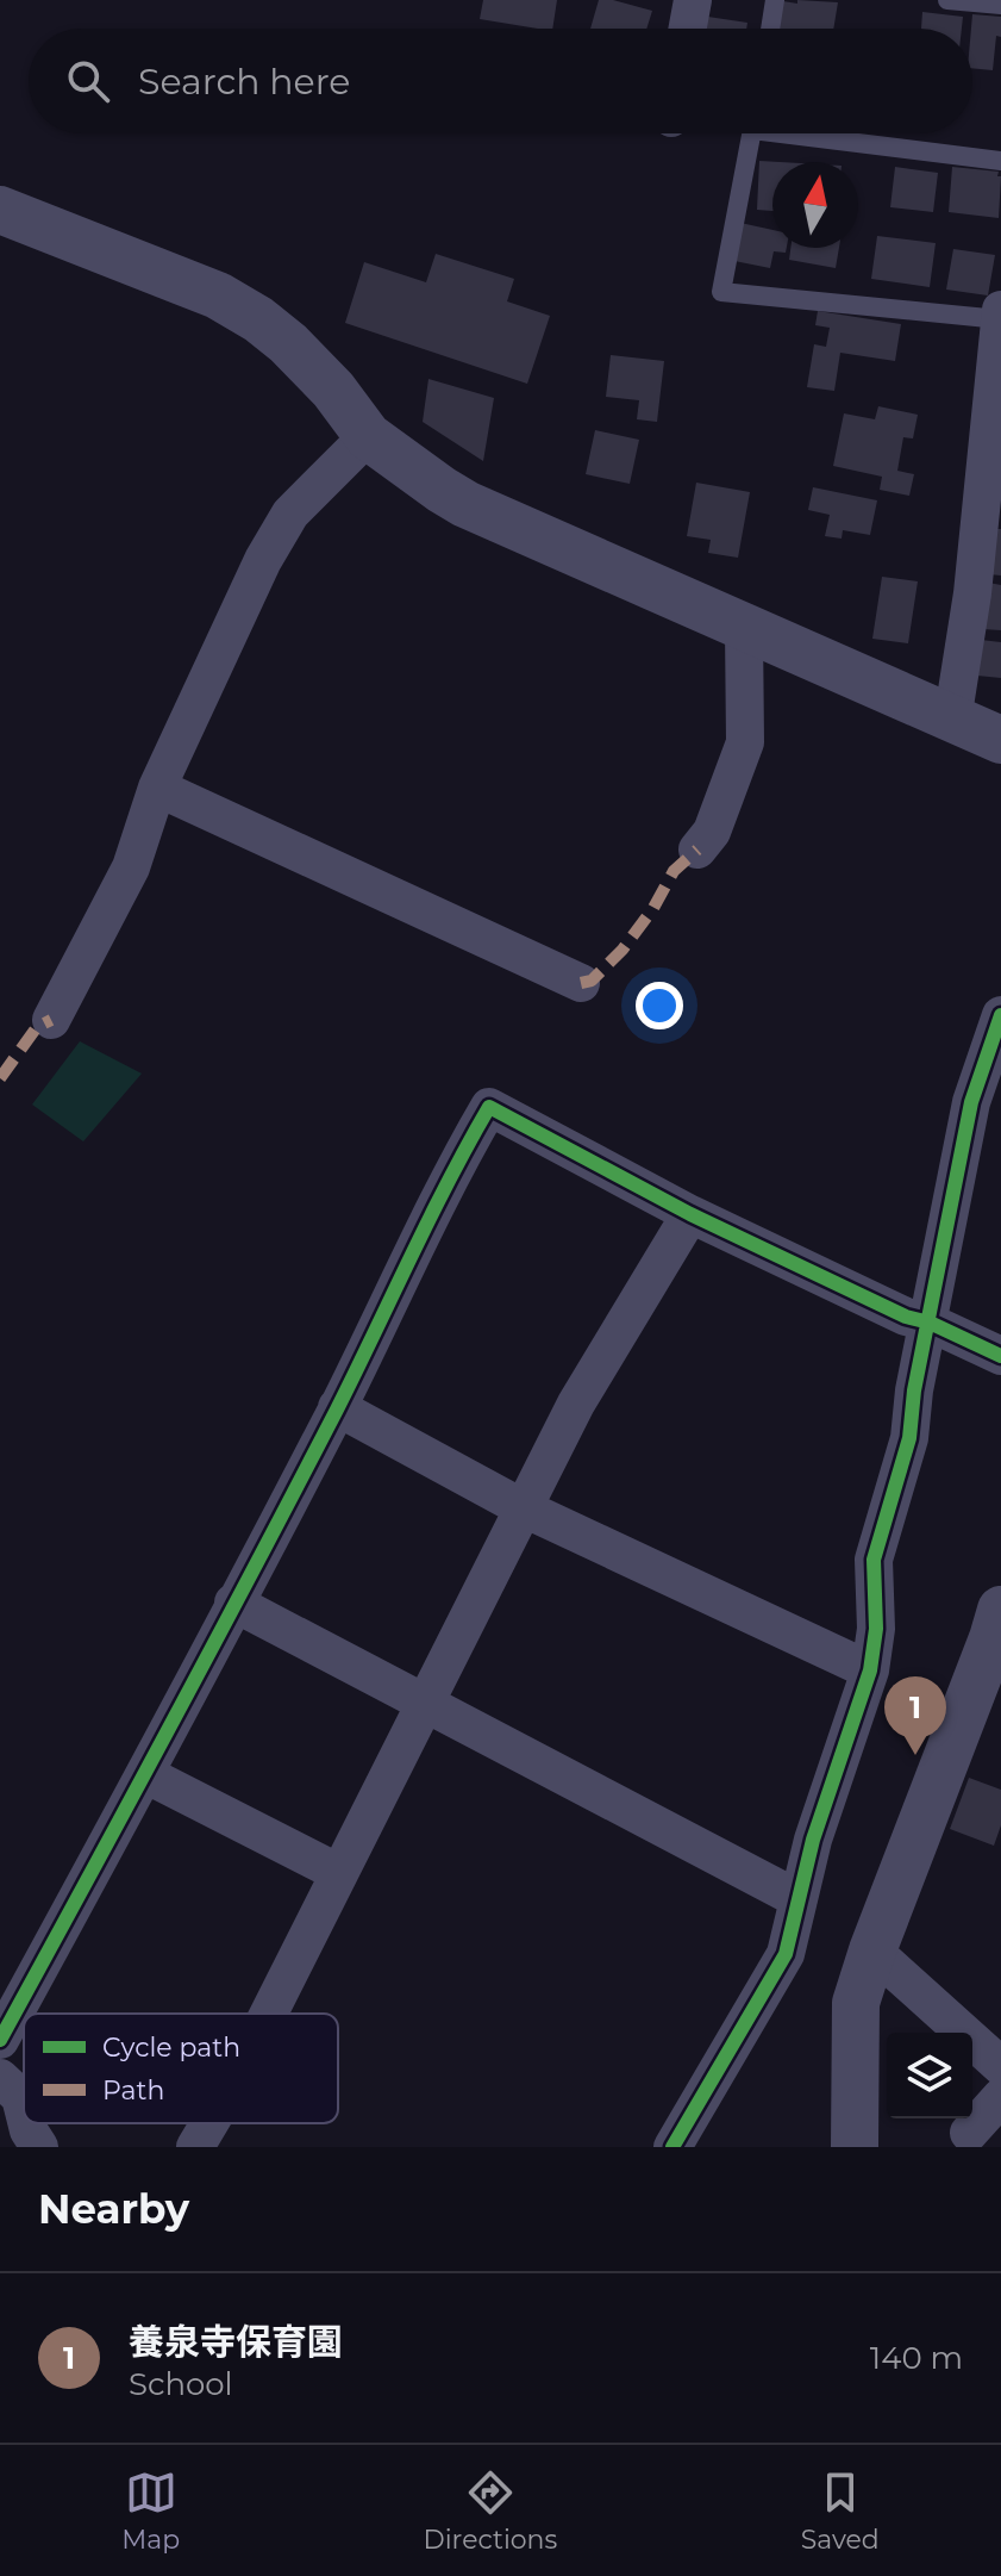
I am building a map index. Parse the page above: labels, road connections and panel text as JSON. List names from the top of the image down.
{
  "legend": ["Cycle path", "Path"],
  "north": "top",
  "page": {
    "search": "Search here",
    "pins": "1",
    "heading": "Nearby",
    "list": [
      {
        "mark": "1",
        "name": "養泉寺保育園",
        "note": "School",
        "value": "140 m"
      }
    ],
    "nav": ["Map", "Directions", "Saved"]
  }
}
